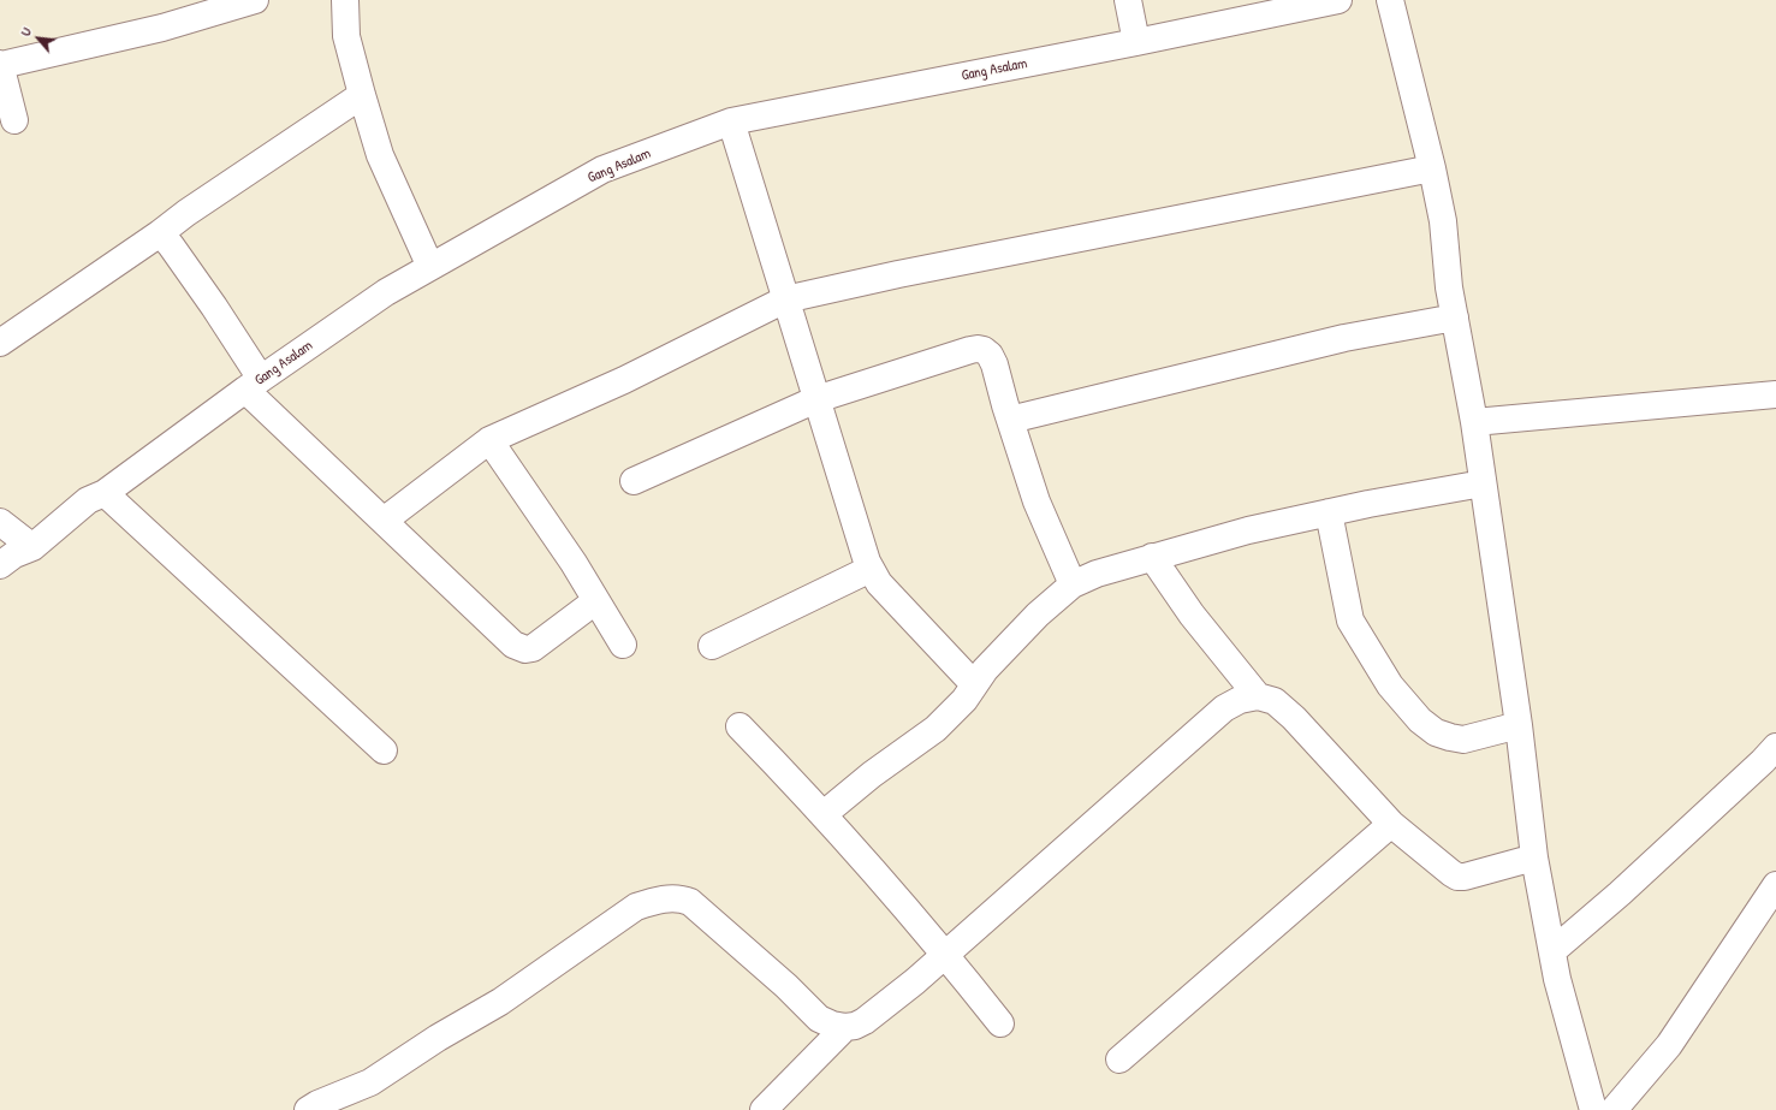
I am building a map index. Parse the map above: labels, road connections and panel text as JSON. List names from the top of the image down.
{
  "streets": {
    "street": ["Gang Asalam"]
  },
  "north": "top left"
}
